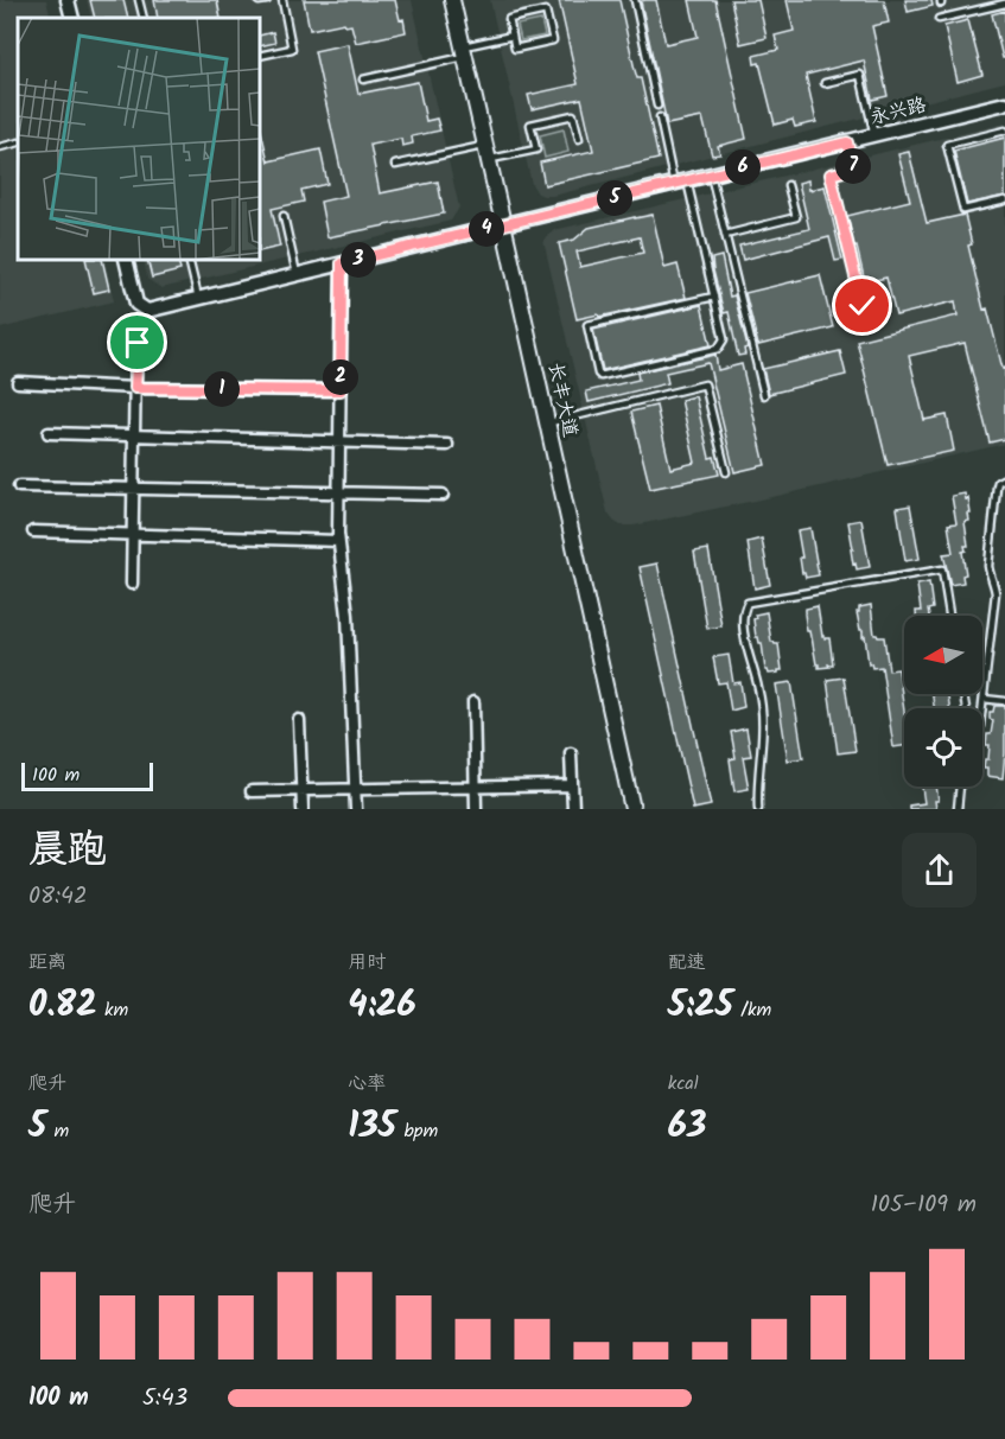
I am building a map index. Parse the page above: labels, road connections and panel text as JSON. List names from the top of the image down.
{
  "streets": {
    "main road": ["长丰大道"],
    "street": ["永兴路"]
  },
  "crossings": [
    ["永兴路", "长丰大道"]
  ],
  "scale_bar": "100 m",
  "north": "left",
  "page": {
    "pins": [
      "7",
      "6",
      "5",
      "4",
      "3",
      "2",
      "1"
    ],
    "scale": "100 m",
    "heading": ["晨跑", "08:42"],
    "stats": [
      ["距离", "0.82 km"],
      ["用时", "4:26"],
      ["配速", "5:25 /km"],
      ["爬升", "5 m"],
      ["心率", "135 bpm"],
      ["kcal", "63"]
    ],
    "chart": ["爬升", "105–109 m"],
    "list": [
      {
        "name": "100 m",
        "note": "5:43"
      }
    ]
  }
}
